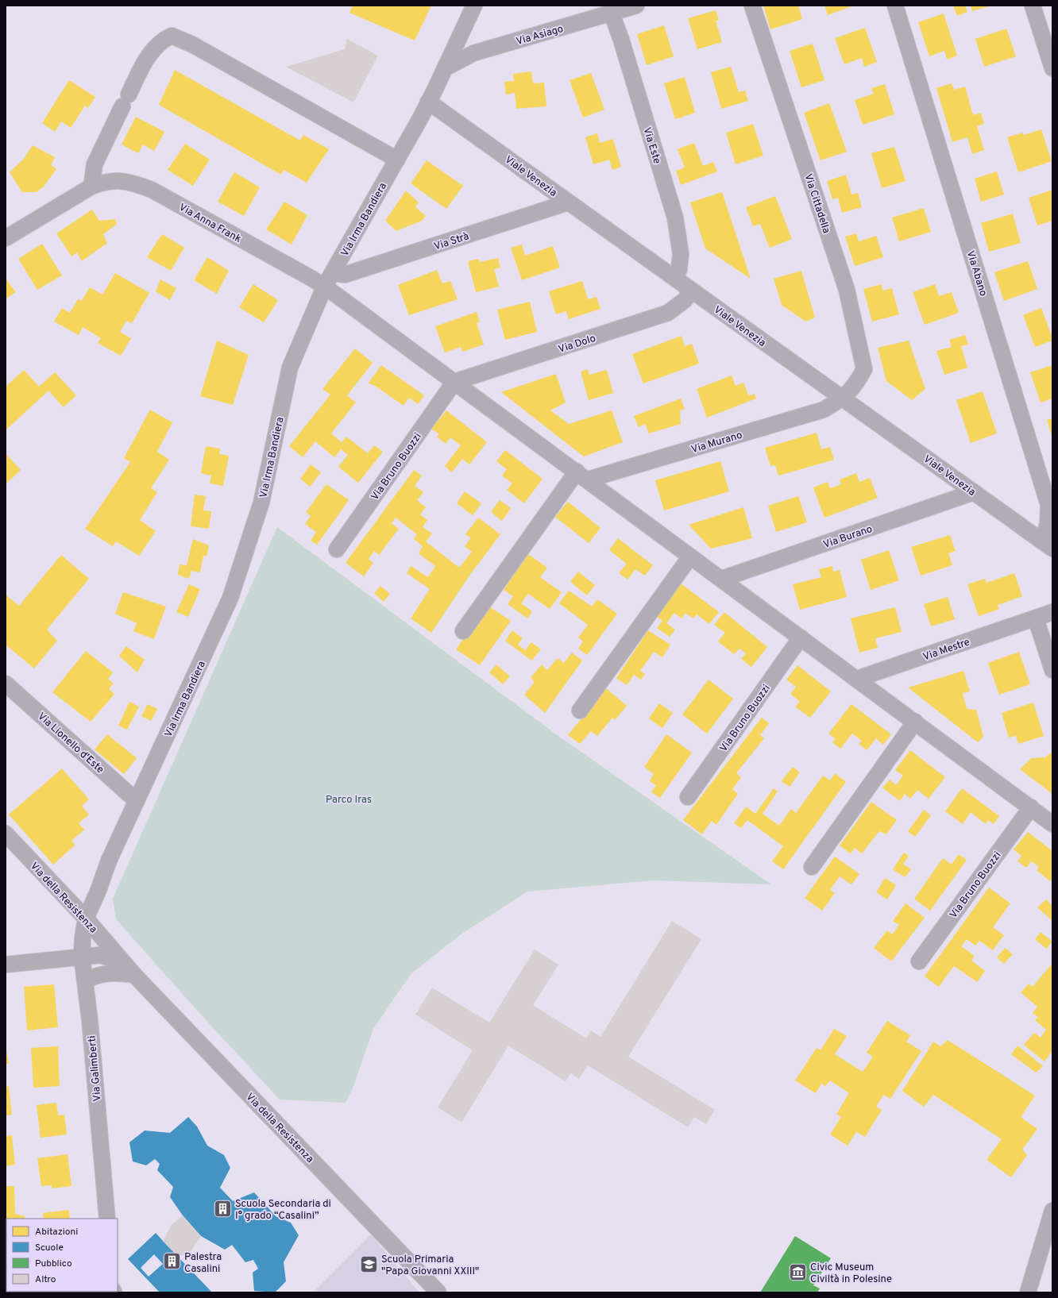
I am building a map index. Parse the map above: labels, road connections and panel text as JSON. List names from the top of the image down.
{
  "streets": {
    "street": [
      "Via Asiago",
      "Via Este",
      "Viale Venezia",
      "Via Cittadella",
      "Via Irma Bandiera",
      "Via Anna Frank",
      "Via Strà",
      "Via Abano",
      "Via Dolo",
      "Via Murano",
      "Via Bruno Buozzi",
      "Via Burano",
      "Via Mestre",
      "Via Lionello d'Este",
      "Via della Resistenza",
      "Via Galimberti"
    ]
  },
  "crossings": [
    ["Via Asiago", "Via Este"],
    ["Via Asiago", "Via Irma Bandiera"],
    ["Via Este", "Viale Venezia"],
    ["Viale Venezia", "Via Cittadella"],
    ["Viale Venezia", "Via Irma Bandiera"],
    ["Viale Venezia", "Via Strà"],
    ["Viale Venezia", "Via Abano"],
    ["Viale Venezia", "Via Dolo"],
    ["Viale Venezia", "Via Murano"],
    ["Viale Venezia", "Via Burano"],
    ["Via Cittadella", "Via Murano"],
    ["Via Irma Bandiera", "Via Anna Frank"],
    ["Via Irma Bandiera", "Via Strà"],
    ["Via Irma Bandiera", "Via Lionello d'Este"],
    ["Via Irma Bandiera", "Via della Resistenza"],
    ["Via Irma Bandiera", "Via Galimberti"],
    ["Via Dolo", "Via Bruno Buozzi"],
    ["Via della Resistenza", "Via Galimberti"]
  ],
  "parks": ["Parco Iras"],
  "places": {
    "building": ["Scuola Secondaria di I° grado “Casalini”", "Palestra Casalini"],
    "school or university": ["Scuola Primaria \"Papa Giovanni XXIII\""],
    "museum": ["Civic Museum Civiltà in Polesine"]
  },
  "legend": [
    "Abitazioni",
    "Scuole",
    "Pubblico",
    "Altro"
  ]
}
